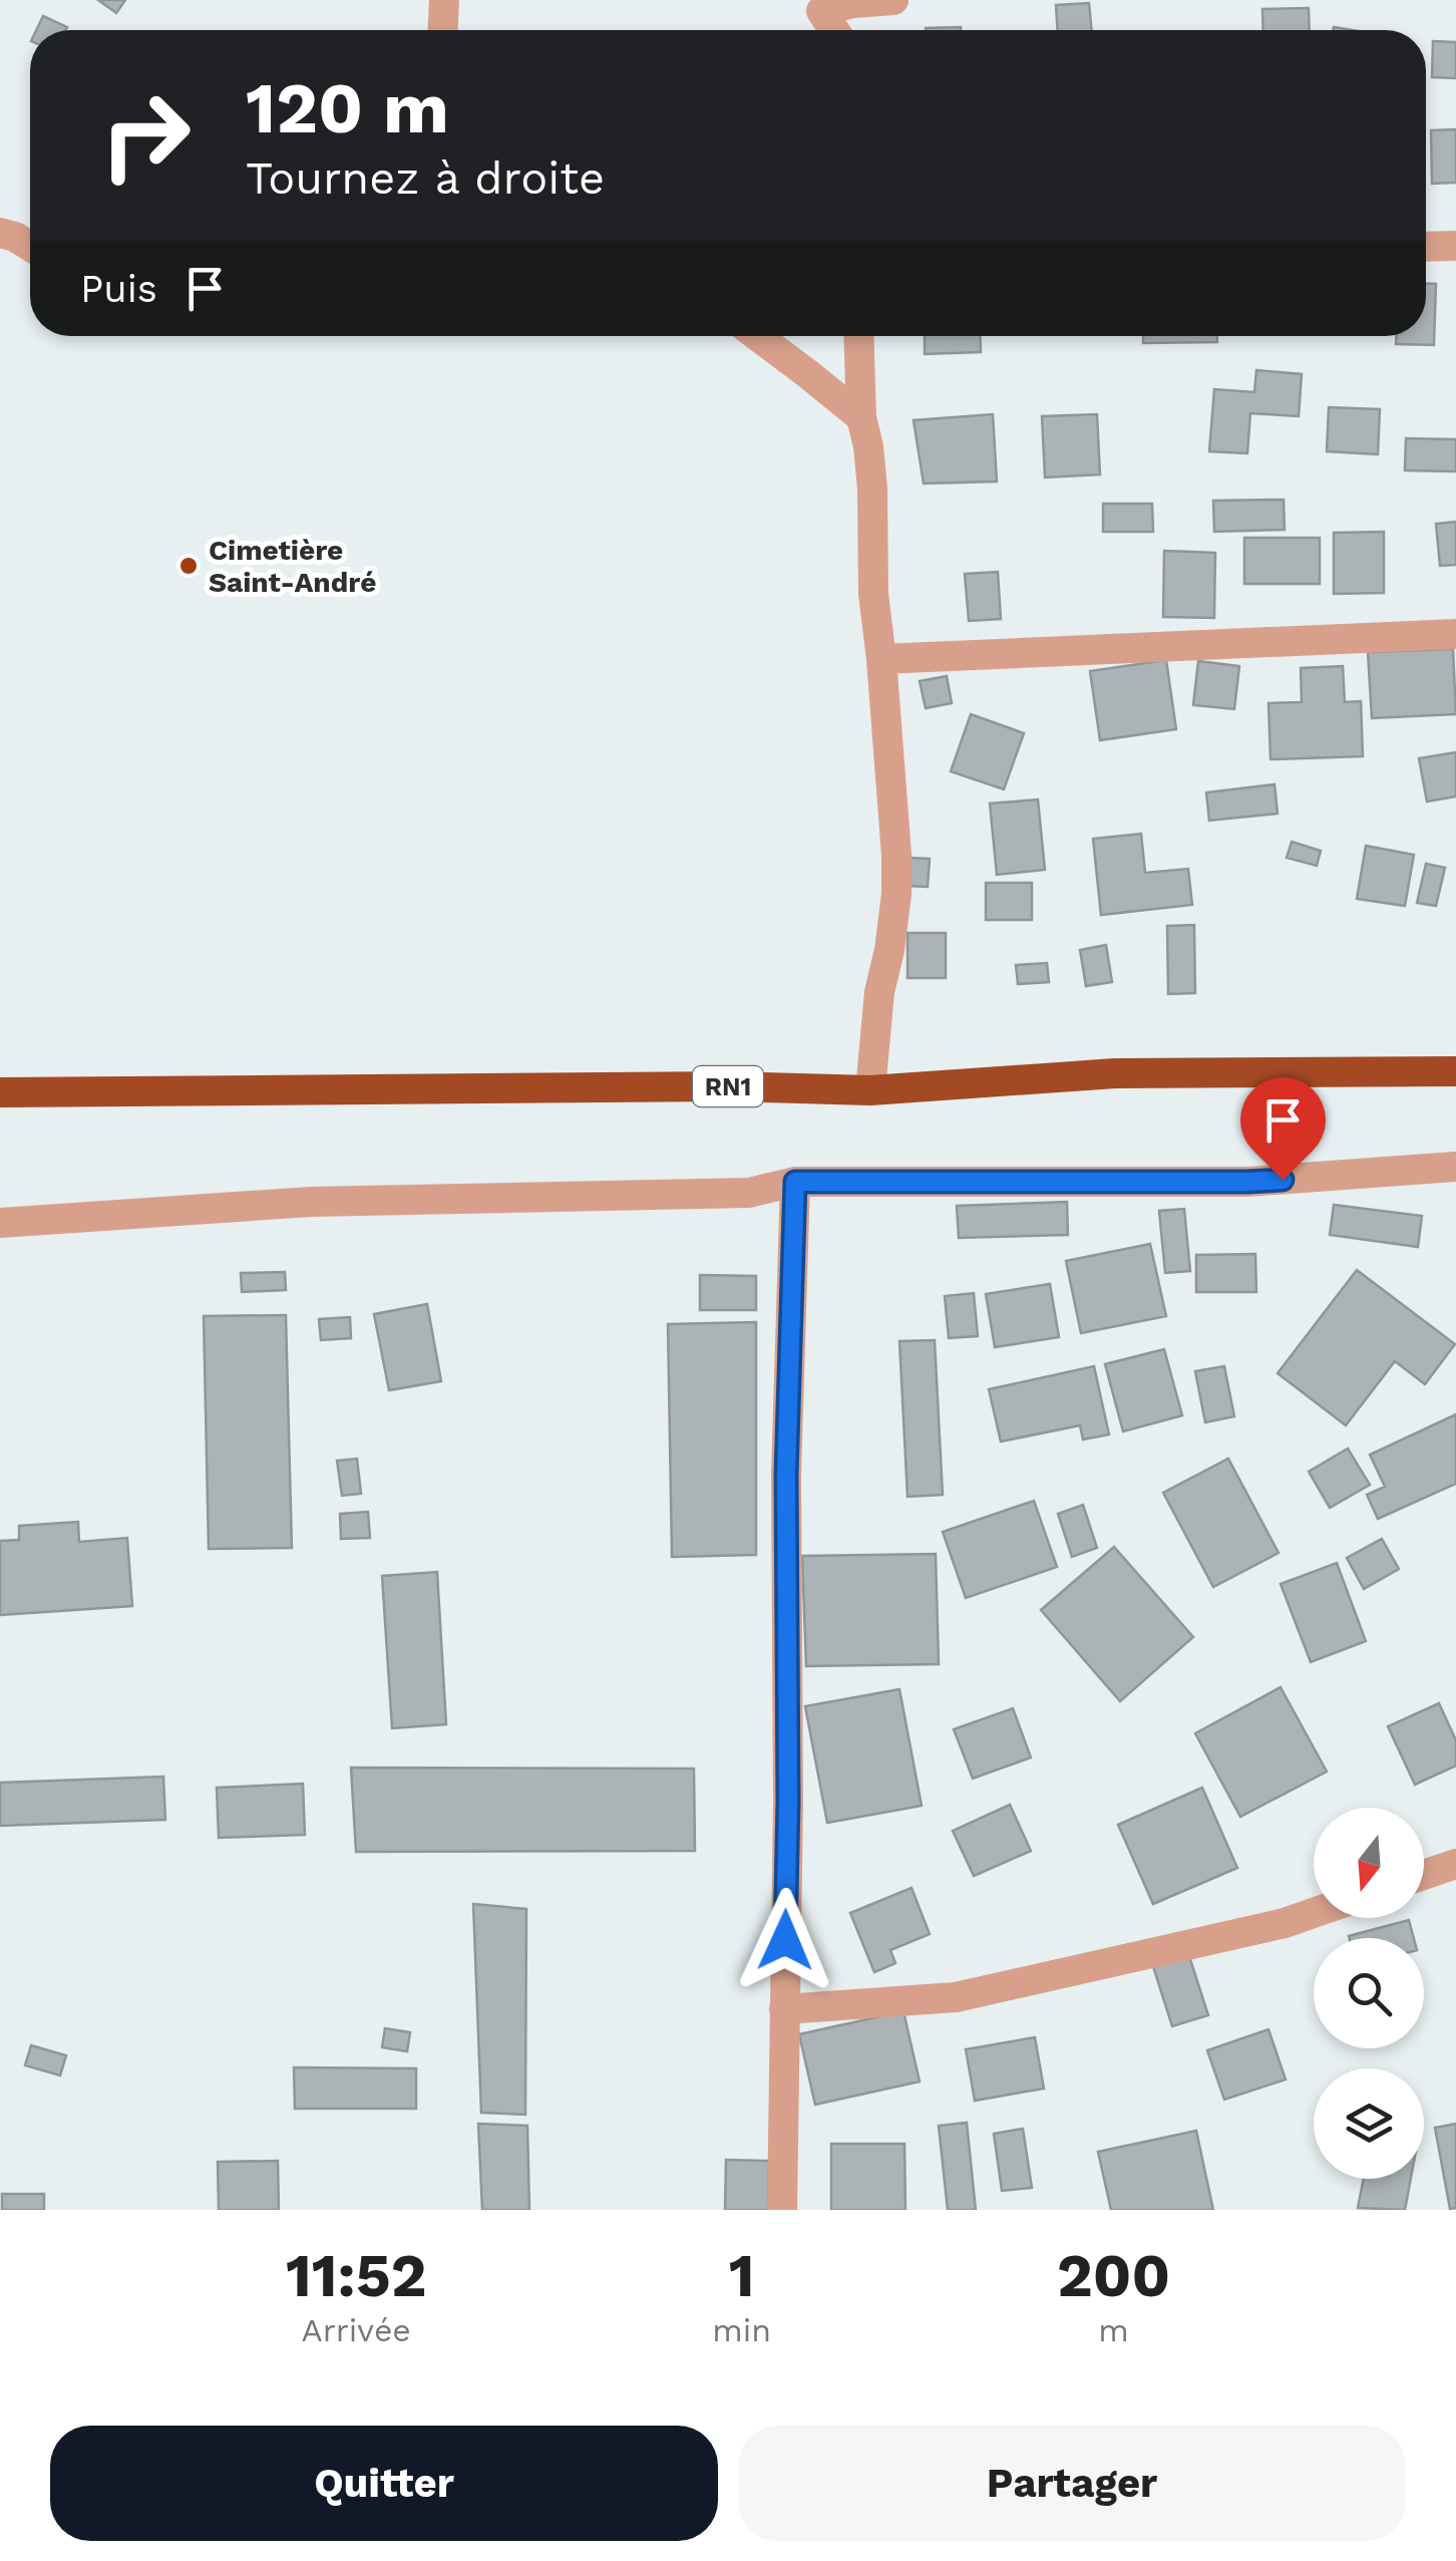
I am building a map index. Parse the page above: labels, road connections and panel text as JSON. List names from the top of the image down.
{
  "streets": {
    "highway": ["RN1"]
  },
  "places": ["Cimetière Saint-André"],
  "north": "bottom",
  "page": {
    "turn": ["120 m", "Tournez à droite"],
    "then": "Puis",
    "eta": [
      "11:52",
      "Arrivée",
      "1",
      "min",
      "200",
      "m"
    ],
    "buttons": ["Quitter", "Partager"]
  }
}
